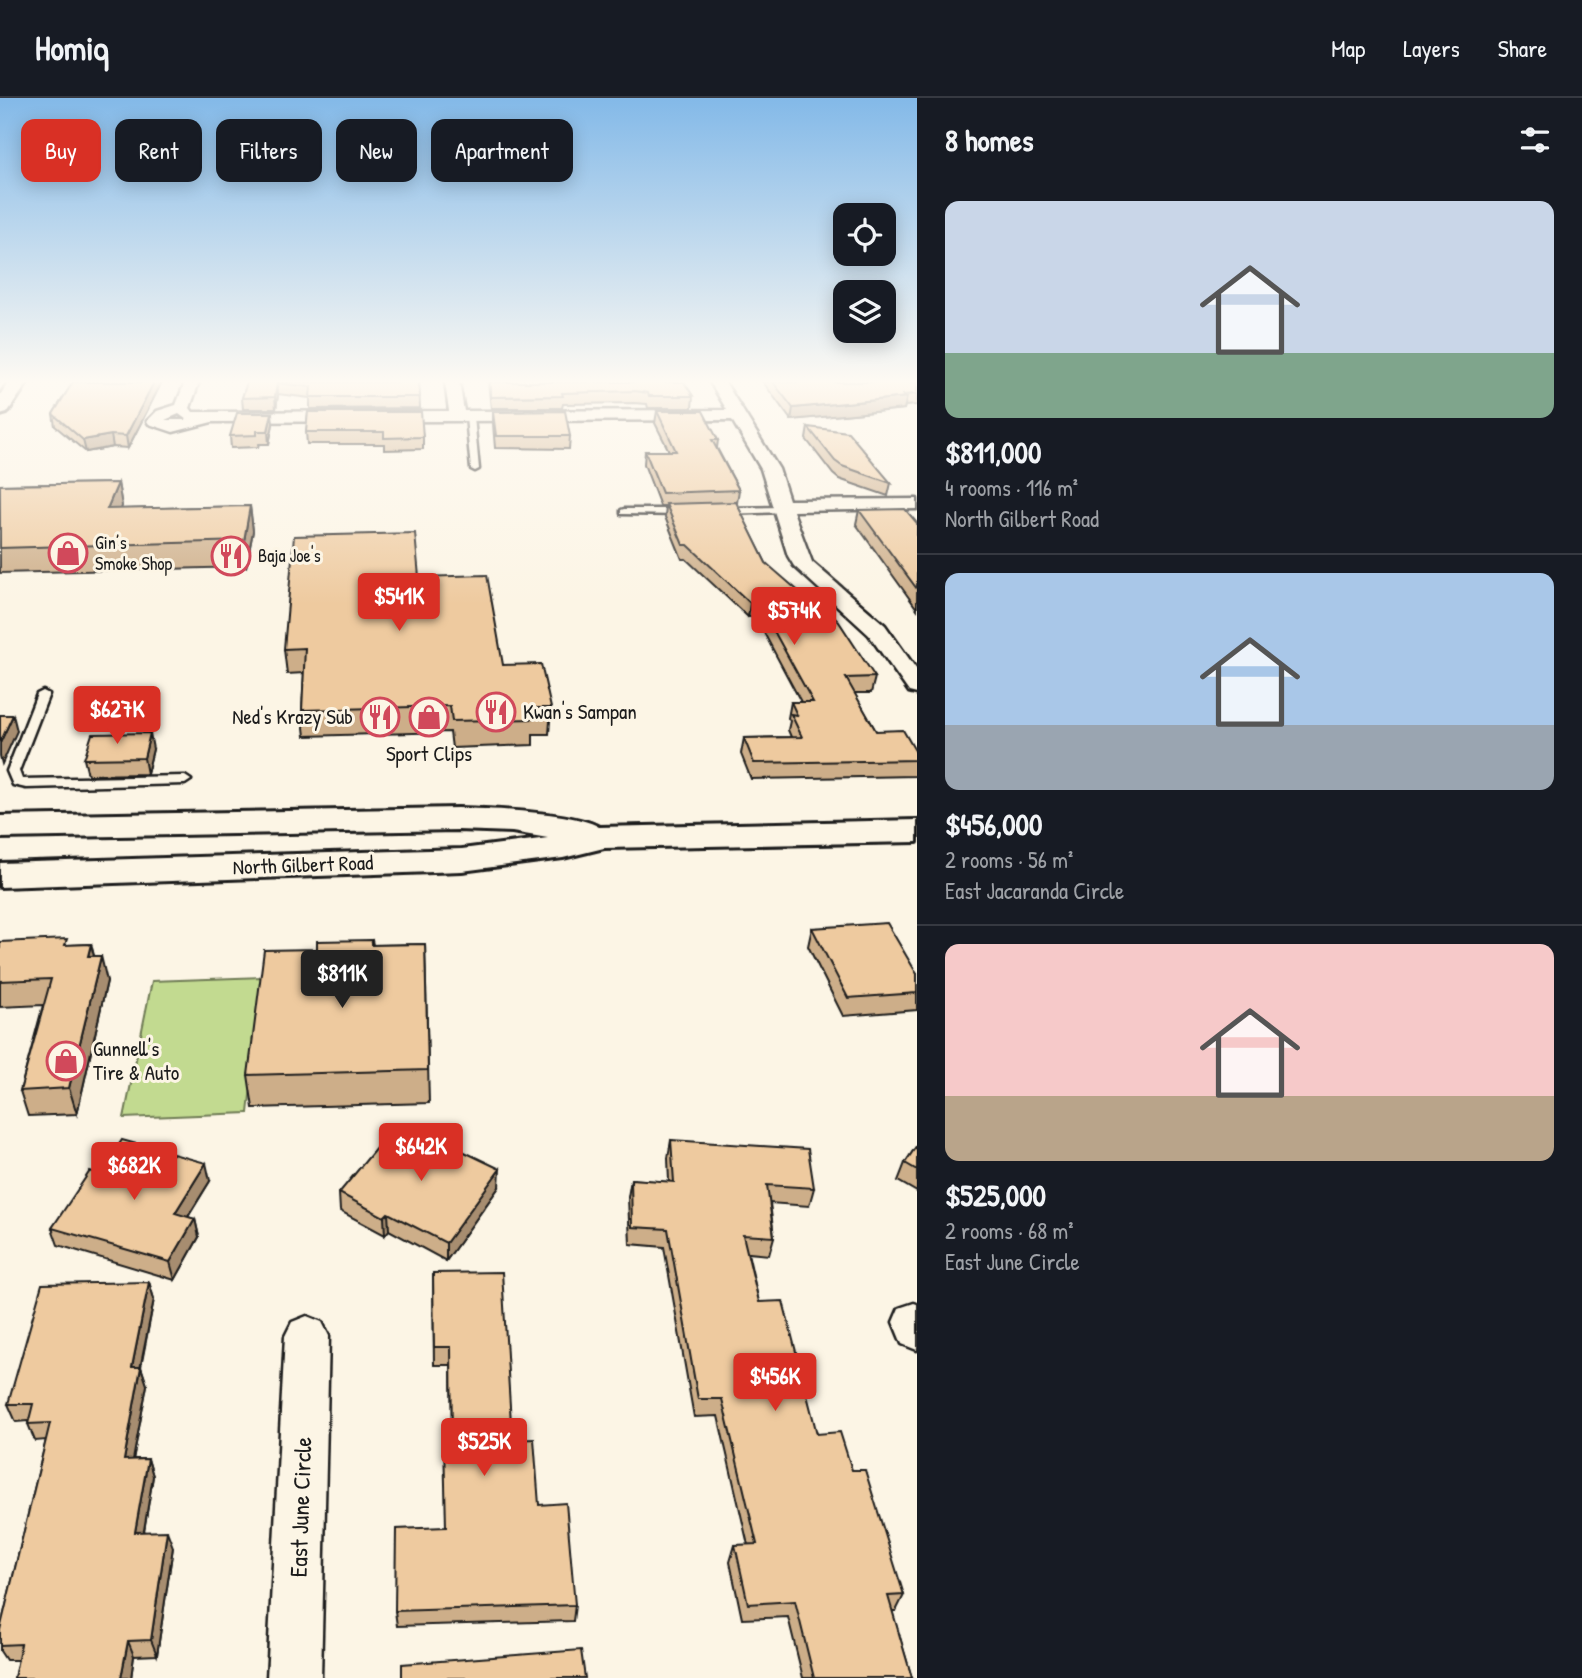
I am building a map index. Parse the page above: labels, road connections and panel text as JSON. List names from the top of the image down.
{
  "streets": {
    "main road": ["North Gilbert Road"],
    "street": ["East June Circle"]
  },
  "places": {
    "shop": ["Gin’s Smoke Shop", "Sport Clips", "Gunnell's Tire & Auto"],
    "restaurant": ["Baja Joe's", "Kwan's Sampan", "Ned's Krazy Sub"]
  },
  "page": {
    "header": "Homiq",
    "nav": ["Map", "Layers", "Share"],
    "heading": "8 homes",
    "chip": [
      "Buy",
      "Rent",
      "Filters",
      "New",
      "Apartment"
    ],
    "list": [
      {
        "name": "$811,000",
        "note": "4 rooms · 116 m² · North Gilbert Road"
      },
      {
        "name": "$456,000",
        "note": "2 rooms · 56 m² · East Jacaranda Circle"
      },
      {
        "name": "$525,000",
        "note": "2 rooms · 68 m² · East June Circle"
      }
    ],
    "price": [
      "$541K",
      "$574K",
      "$627K",
      "$811K",
      "$642K",
      "$682K",
      "$456K",
      "$525K"
    ]
  }
}
